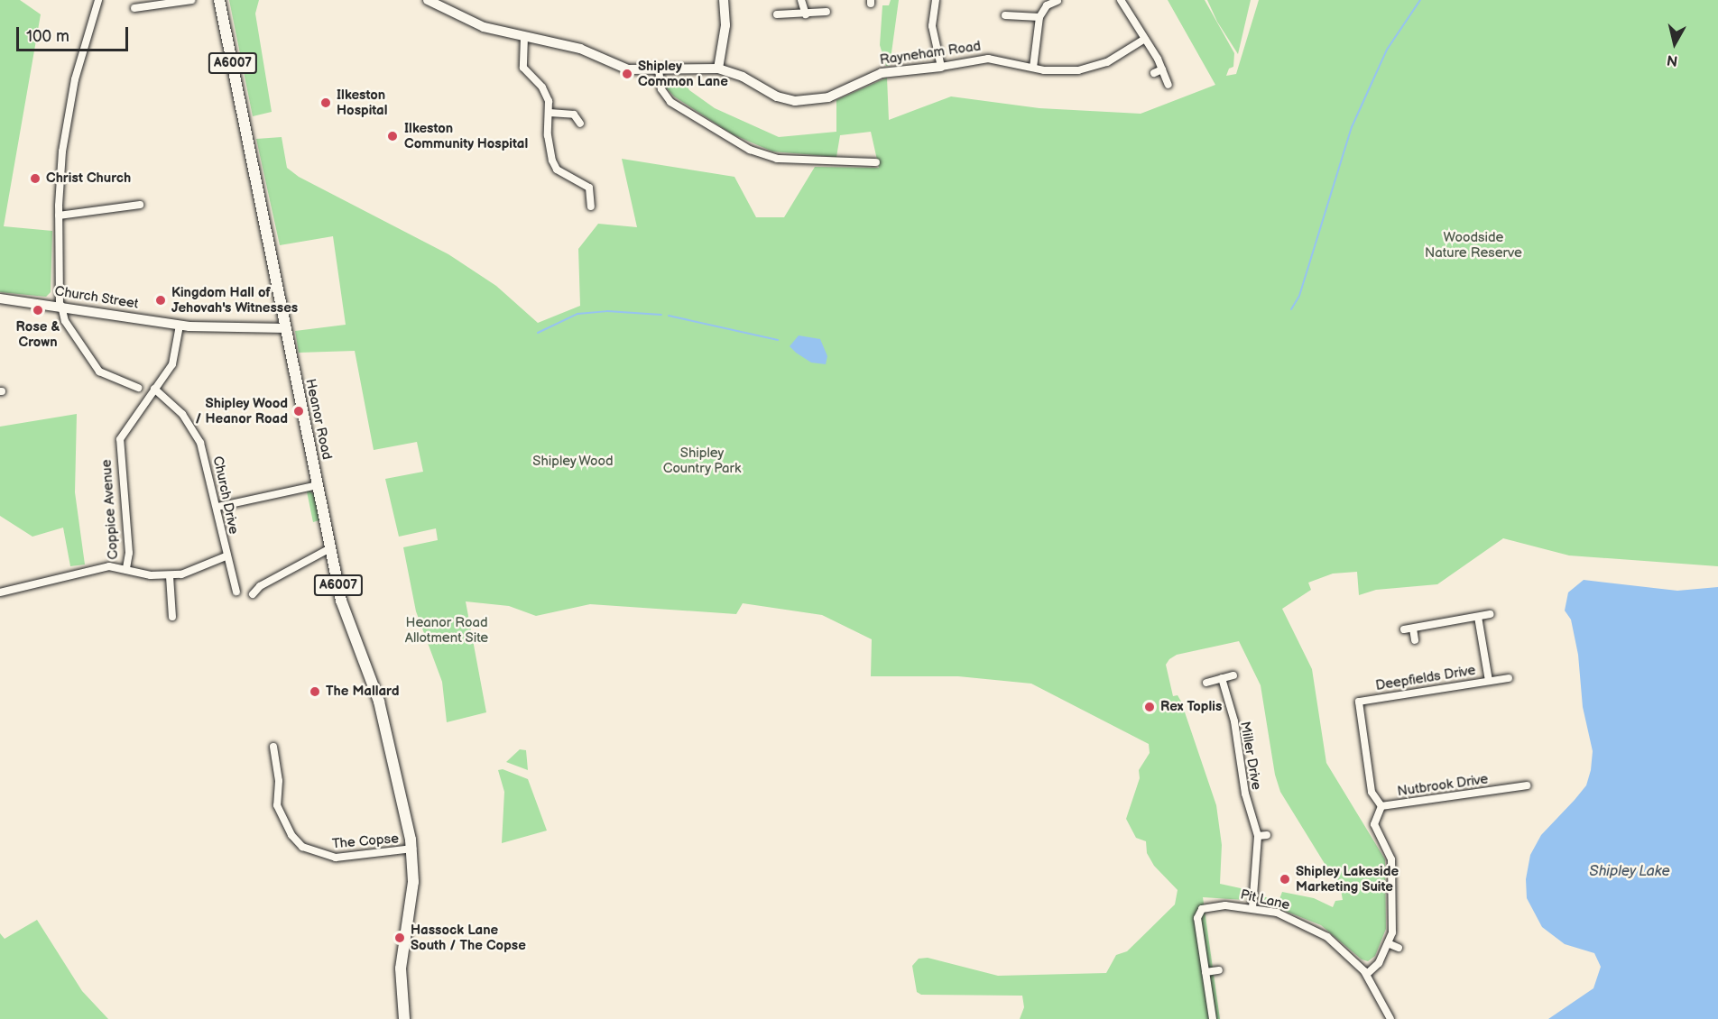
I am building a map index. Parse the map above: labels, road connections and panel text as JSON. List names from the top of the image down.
{
  "streets": {
    "main road": ["A6007", "Heanor Road"],
    "street": [
      "Rayneham Road",
      "Church Street",
      "Church Drive",
      "Coppice Avenue",
      "Deepfields Drive",
      "Miller Drive",
      "Nutbrook Drive",
      "The Copse",
      "Pit Lane"
    ]
  },
  "crossings": [
    ["A6007", "Heanor Road"],
    ["A6007", "The Copse"],
    ["Church Street", "Heanor Road"],
    ["Church Street", "Coppice Avenue"],
    ["Heanor Road", "The Copse"],
    ["Church Drive", "Coppice Avenue"],
    ["Deepfields Drive", "Nutbrook Drive"],
    ["Miller Drive", "Pit Lane"],
    ["Nutbrook Drive", "Pit Lane"]
  ],
  "water": ["Shipley Lake"],
  "parks": [
    "Woodside Nature Reserve",
    "Shipley Country Park",
    "Shipley Wood",
    "Heanor Road Allotment Site"
  ],
  "places": [
    "Shipley Common Lane",
    "Ilkeston Hospital",
    "Ilkeston Community Hospital",
    "Christ Church",
    "Kingdom Hall of Jehovah's Witnesses",
    "Rose & Crown",
    "Shipley Wood / Heanor Road",
    "The Mallard",
    "Rex Toplis",
    "Shipley Lakeside Marketing Suite",
    "Hassock Lane South / The Copse"
  ],
  "scale_bar": "100 m",
  "north": "bottom"
}
